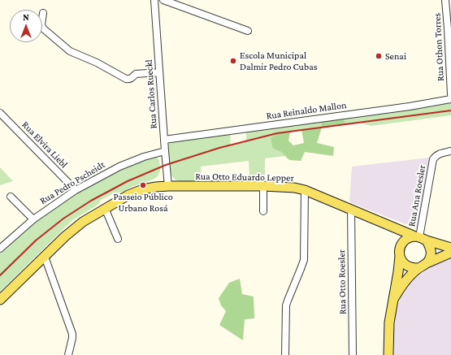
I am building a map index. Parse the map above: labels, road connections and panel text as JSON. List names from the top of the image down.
{
  "streets": {
    "main road": ["Rua Otto Eduardo Lepper"],
    "street": [
      "Rua Othon Torres",
      "Rua Carlos Rueckl",
      "Rua Reinaldo Mallon",
      "Rua Elvira Liebl",
      "Rua Pedro Pscheidt",
      "Rua Ana Roesler",
      "Rua Otto Roesler"
    ]
  },
  "crossings": [
    ["Rua Carlos Rueckl", "Rua Reinaldo Mallon"],
    ["Rua Carlos Rueckl", "Rua Otto Eduardo Lepper"],
    ["Rua Carlos Rueckl", "Rua Pedro Pscheidt"],
    ["Rua Elvira Liebl", "Rua Pedro Pscheidt"],
    ["Rua Otto Eduardo Lepper", "Rua Ana Roesler"],
    ["Rua Otto Eduardo Lepper", "Rua Otto Roesler"]
  ],
  "places": ["Senai", "Escola Municipal Dalmir Pedro Cubas", "Passeio Público Urbano Rosá"],
  "north": "top"
}
